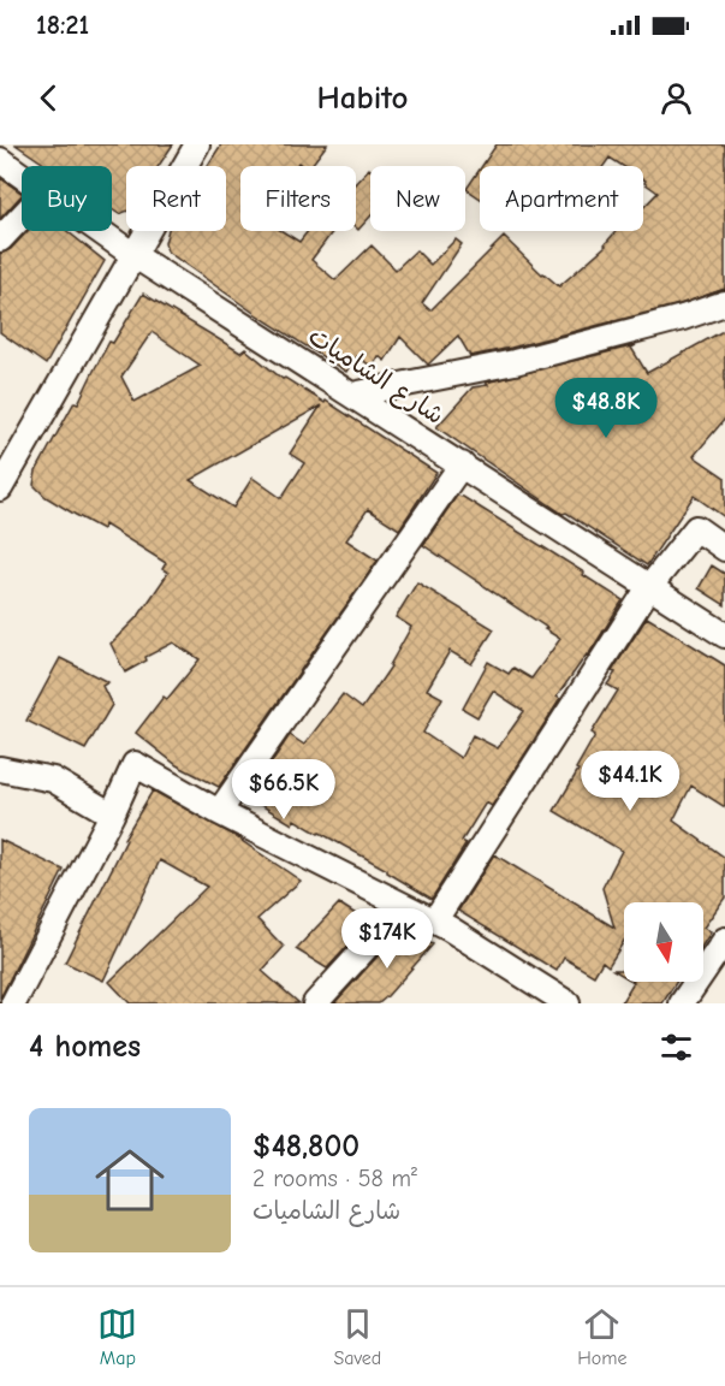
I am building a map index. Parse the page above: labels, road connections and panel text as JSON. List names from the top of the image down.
{
  "streets": {
    "street": ["شارع الشاميات"]
  },
  "north": "bottom",
  "page": {
    "status": "18:21",
    "header": "Habito",
    "chip": [
      "Buy",
      "Rent",
      "Filters",
      "New",
      "Apartment"
    ],
    "price": [
      "$48.8K",
      "$44.1K",
      "$66.5K",
      "$174K"
    ],
    "heading": "4 homes",
    "list": [
      {
        "name": "$48,800",
        "note": "2 rooms · 58 m² · شارع الشاميات"
      }
    ],
    "tabs": ["Map", "Saved", "Home"]
  }
}
